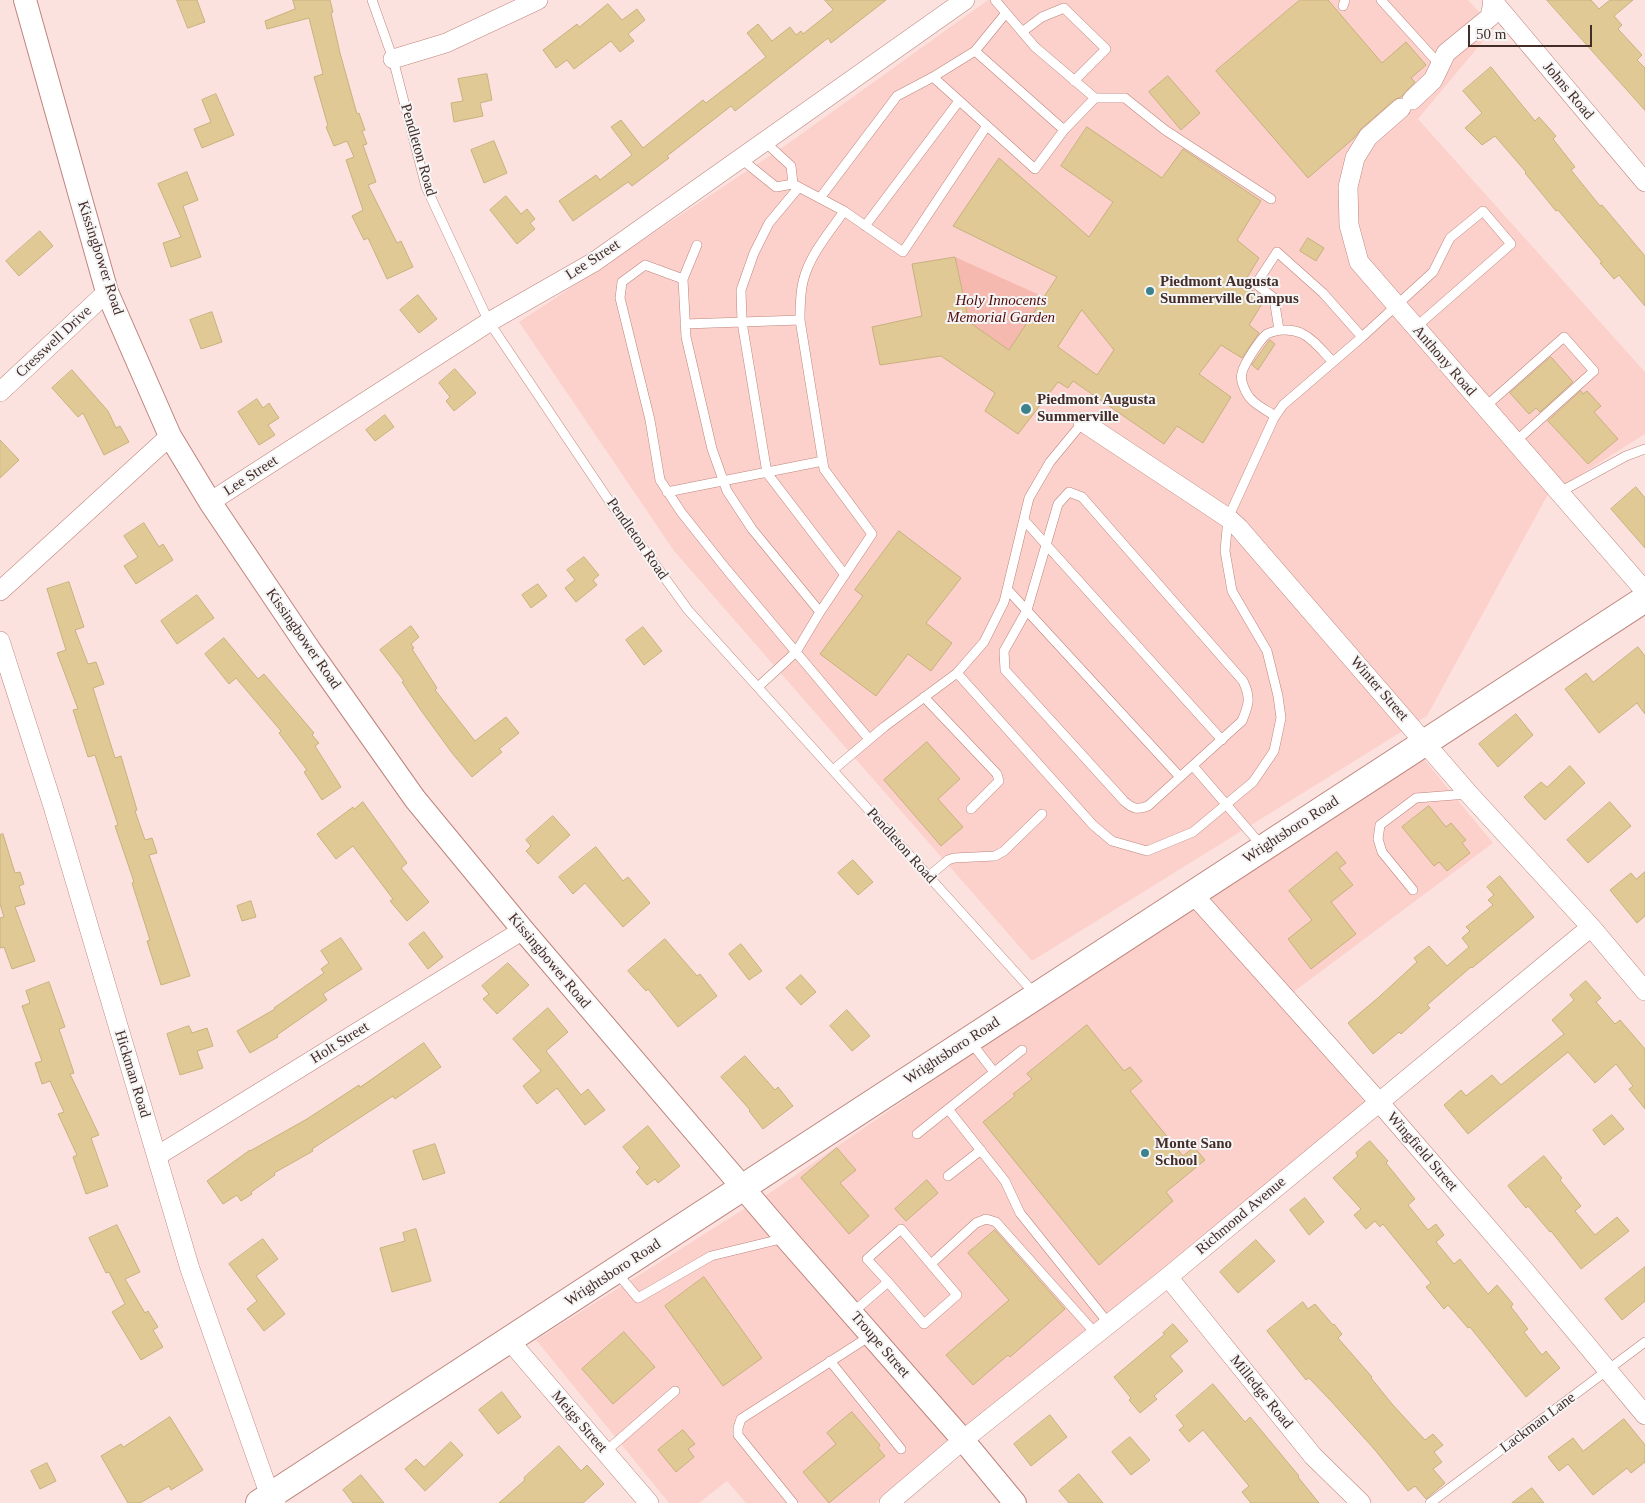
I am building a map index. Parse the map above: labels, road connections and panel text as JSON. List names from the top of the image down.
{
  "streets": {
    "main road": ["Wrightsboro Road"],
    "street": [
      "Johns Road",
      "Kissingbower Road",
      "Lee Street",
      "Cresswell Drive",
      "Anthony Road",
      "Winter Street",
      "Holt Street",
      "Hickman Road",
      "Wingfield Street",
      "Richmond Avenue",
      "Troupe Street",
      "Milledge Road",
      "Meigs Street"
    ],
    "lane": ["Pendleton Road", "Lackman Lane"]
  },
  "crossings": [
    ["Johns Road", "Anthony Road"],
    ["Pendleton Road", "Lee Street"],
    ["Pendleton Road", "Wrightsboro Road"],
    ["Kissingbower Road", "Lee Street"],
    ["Kissingbower Road", "Cresswell Drive"],
    ["Kissingbower Road", "Wrightsboro Road"],
    ["Kissingbower Road", "Holt Street"],
    ["Kissingbower Road", "Troupe Street"],
    ["Winter Street", "Wrightsboro Road"],
    ["Winter Street", "Richmond Avenue"],
    ["Wrightsboro Road", "Hickman Road"],
    ["Wrightsboro Road", "Wingfield Street"],
    ["Wrightsboro Road", "Troupe Street"],
    ["Wrightsboro Road", "Meigs Street"],
    ["Holt Street", "Hickman Road"],
    ["Wingfield Street", "Richmond Avenue"],
    ["Wingfield Street", "Lackman Lane"],
    ["Richmond Avenue", "Troupe Street"],
    ["Richmond Avenue", "Milledge Road"]
  ],
  "parks": ["Holy Innocents Memorial Garden"],
  "places": ["Piedmont Augusta Summerville Campus", "Piedmont Augusta Summerville", "Monte Sano School"],
  "scale_bar": "50 m"
}
